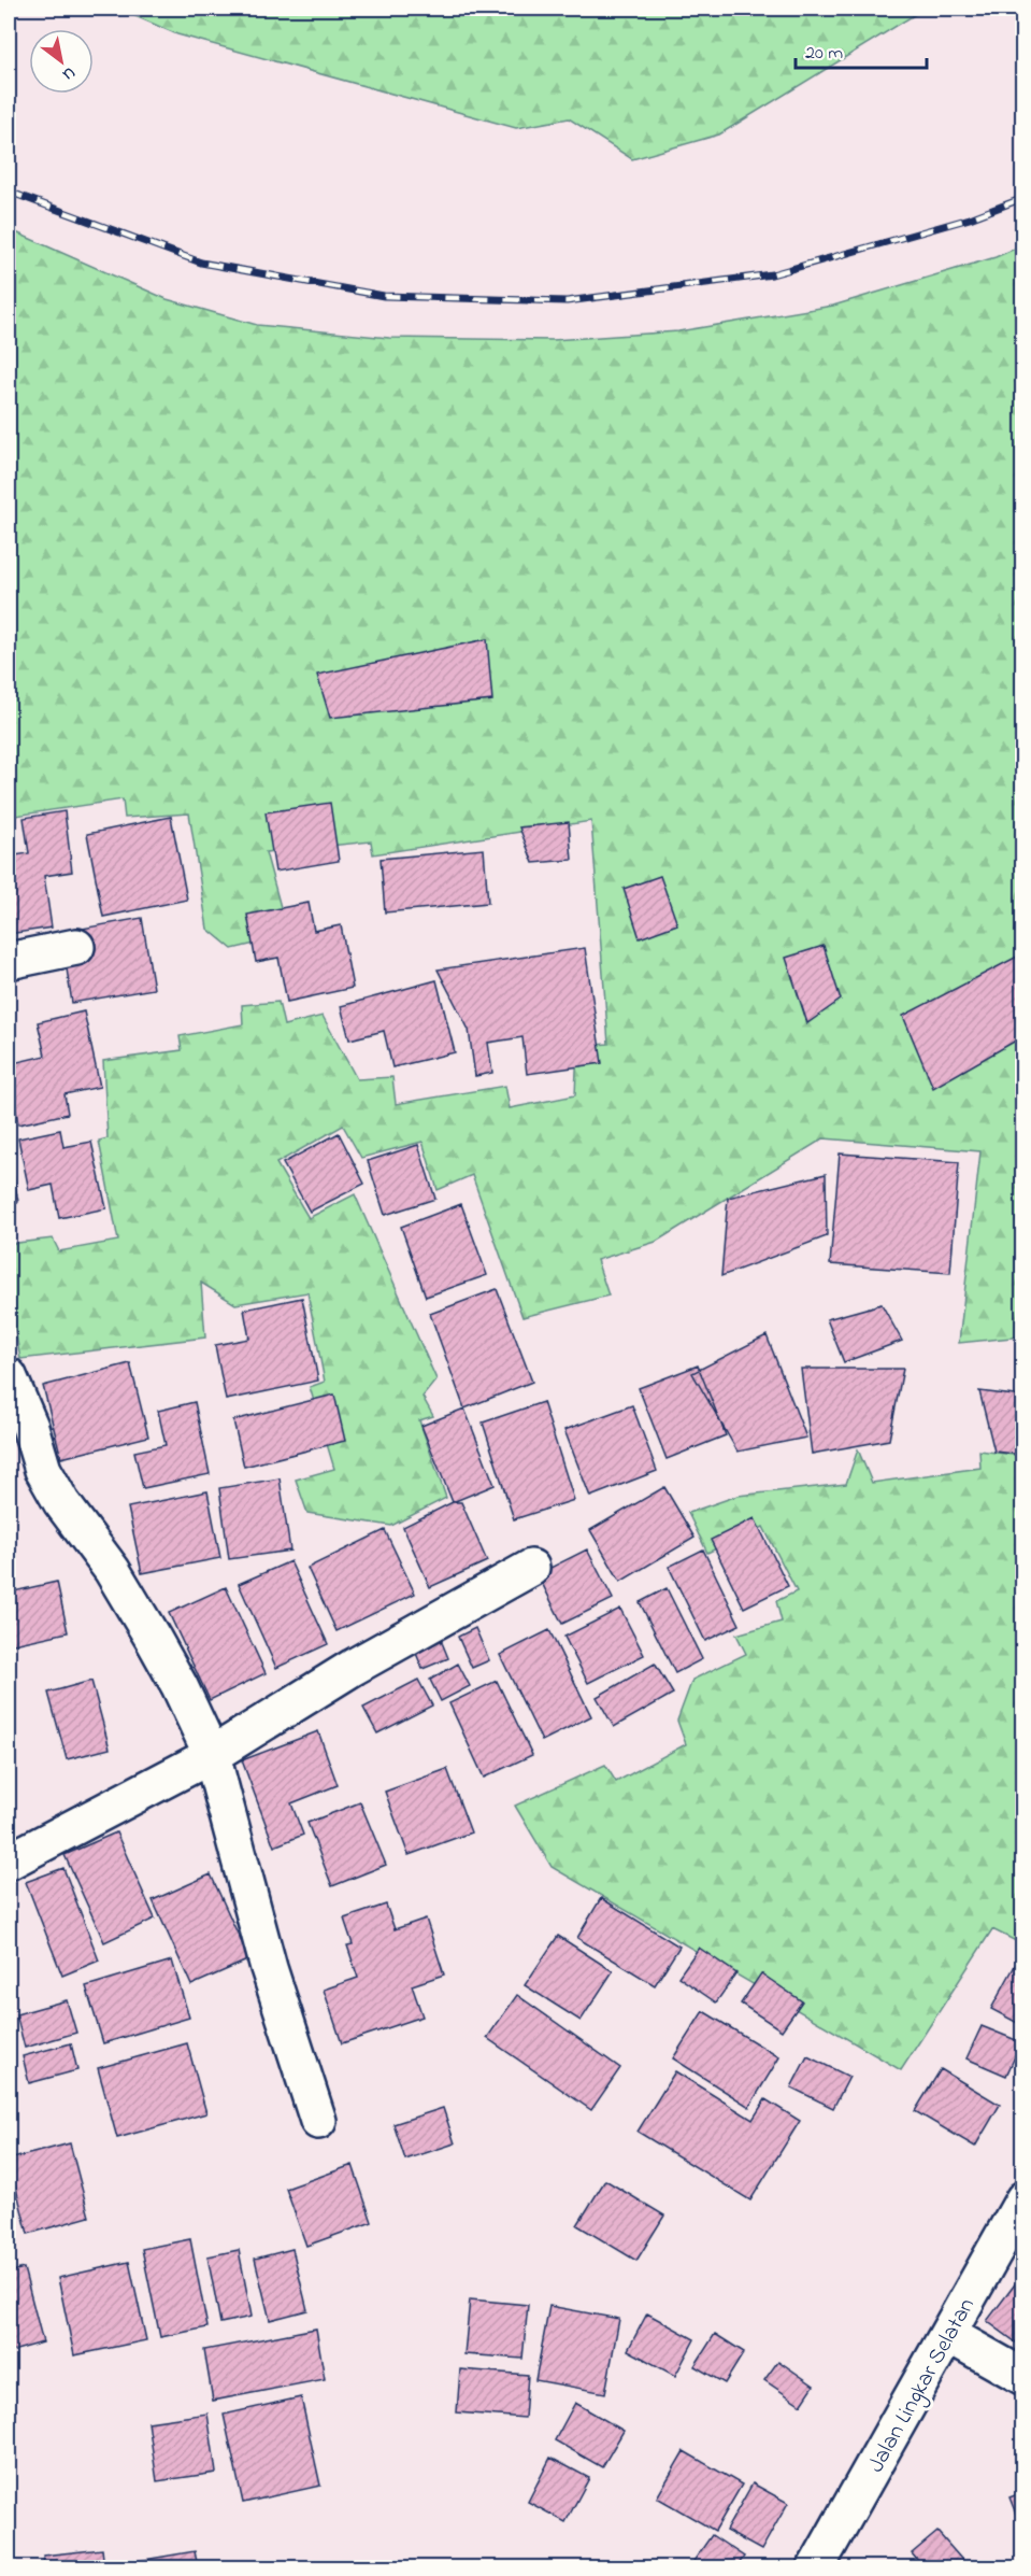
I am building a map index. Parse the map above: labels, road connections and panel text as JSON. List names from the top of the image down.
{
  "streets": {
    "street": ["Jalan Lingkar Selatan"]
  },
  "scale_bar": "20 m",
  "north": "bottom right"
}
